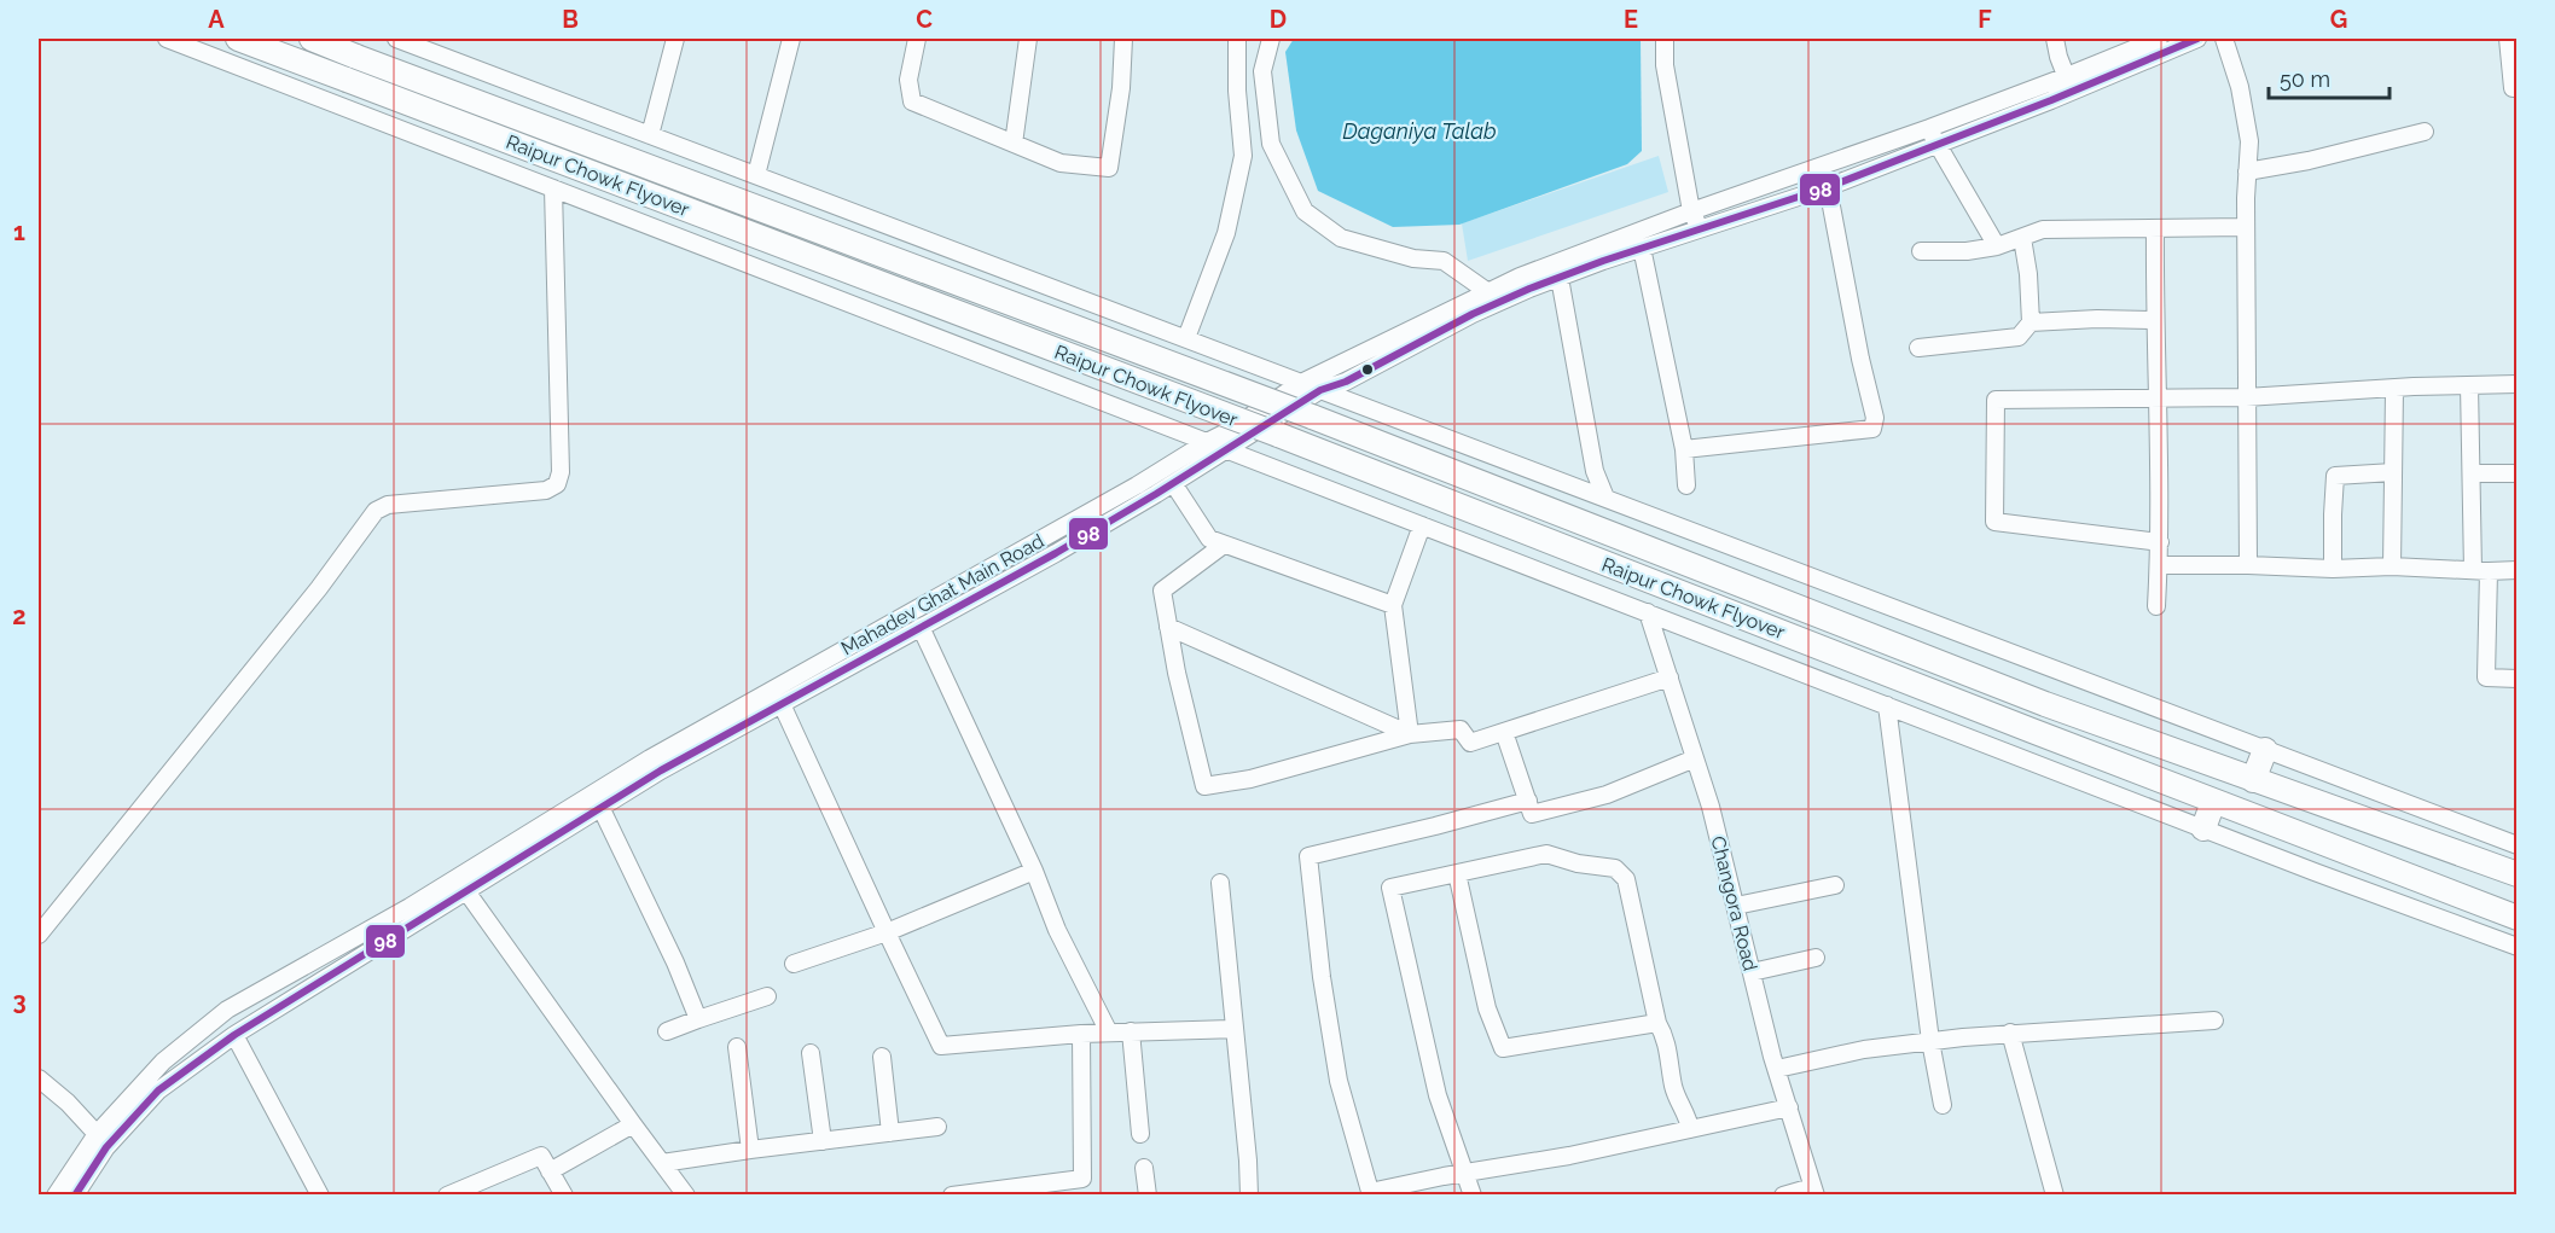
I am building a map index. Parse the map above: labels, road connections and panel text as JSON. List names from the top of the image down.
{
  "streets": {
    "highway": ["Raipur Chowk Flyover"],
    "street": ["Mahadev Ghat Main Road", "Changora Road"]
  },
  "water": ["Daganiya Talab"],
  "lines": ["transit line 98"],
  "scale_bar": "50 m",
  "grid": {
    "columns": [
      "A",
      "B",
      "C",
      "D",
      "E",
      "F",
      "G"
    ],
    "rows": ["1", "2", "3"]
  }
}
